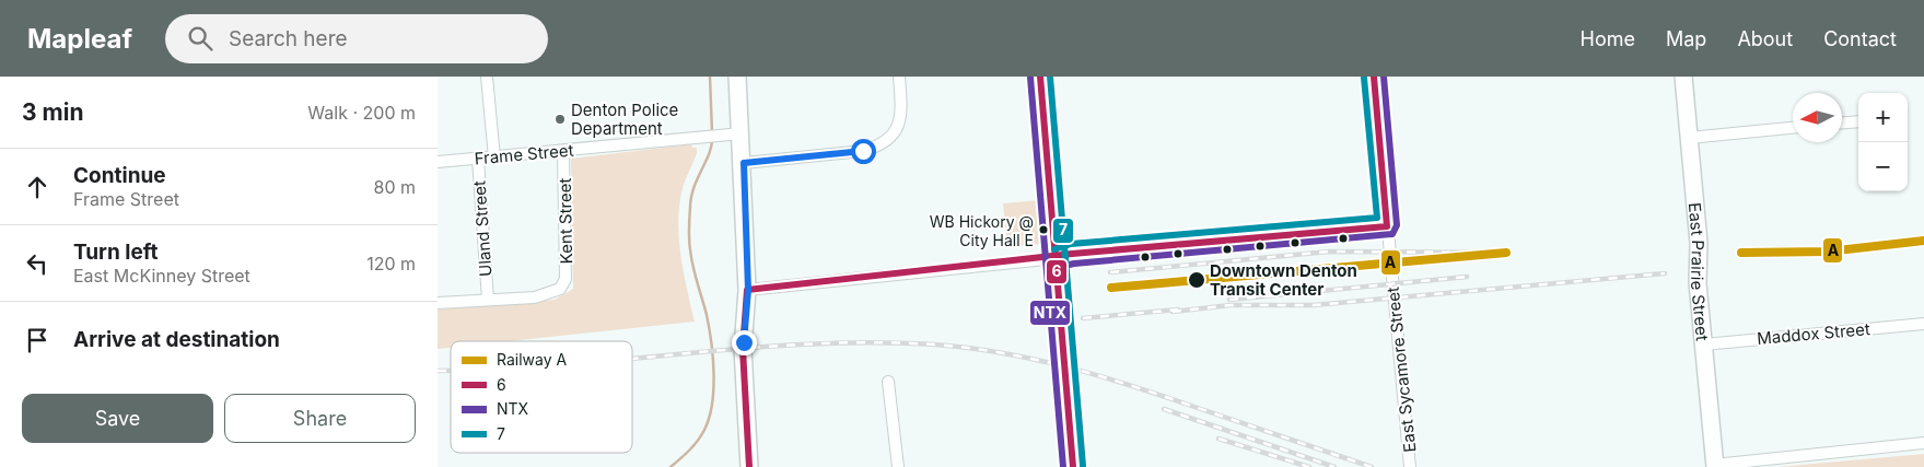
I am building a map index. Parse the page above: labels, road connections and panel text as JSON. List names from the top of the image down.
{
  "streets": {
    "main road": ["East Prairie Street"],
    "street": [
      "Frame Street",
      "Kent Street",
      "Uland Street",
      "Maddox Street",
      "East Sycamore Street"
    ]
  },
  "crossings": [
    ["Frame Street", "Kent Street"],
    ["Frame Street", "Uland Street"],
    ["Kent Street", "Uland Street"],
    ["East Prairie Street", "Maddox Street"]
  ],
  "places": ["Denton Police Department", "WB Hickory @ City Hall E", "Downtown Denton Transit Center"],
  "lines": [
    "transit line 6",
    "transit line NTX",
    "transit line 7",
    "rail line A"
  ],
  "legend": [
    "Railway A",
    "6",
    "NTX",
    "7"
  ],
  "north": "left",
  "page": {
    "header": "Mapleaf",
    "search": "Search here",
    "nav": [
      "Home",
      "Map",
      "About",
      "Contact"
    ],
    "heading": ["3 min", "Walk · 200 m"],
    "map_buttons": ["+", "−"],
    "list": [
      ["Continue", "Frame Street", "80 m"],
      ["Turn left", "East McKinney Street", "120 m"],
      "Arrive at destination"
    ],
    "buttons": ["Save", "Share"]
  }
}
